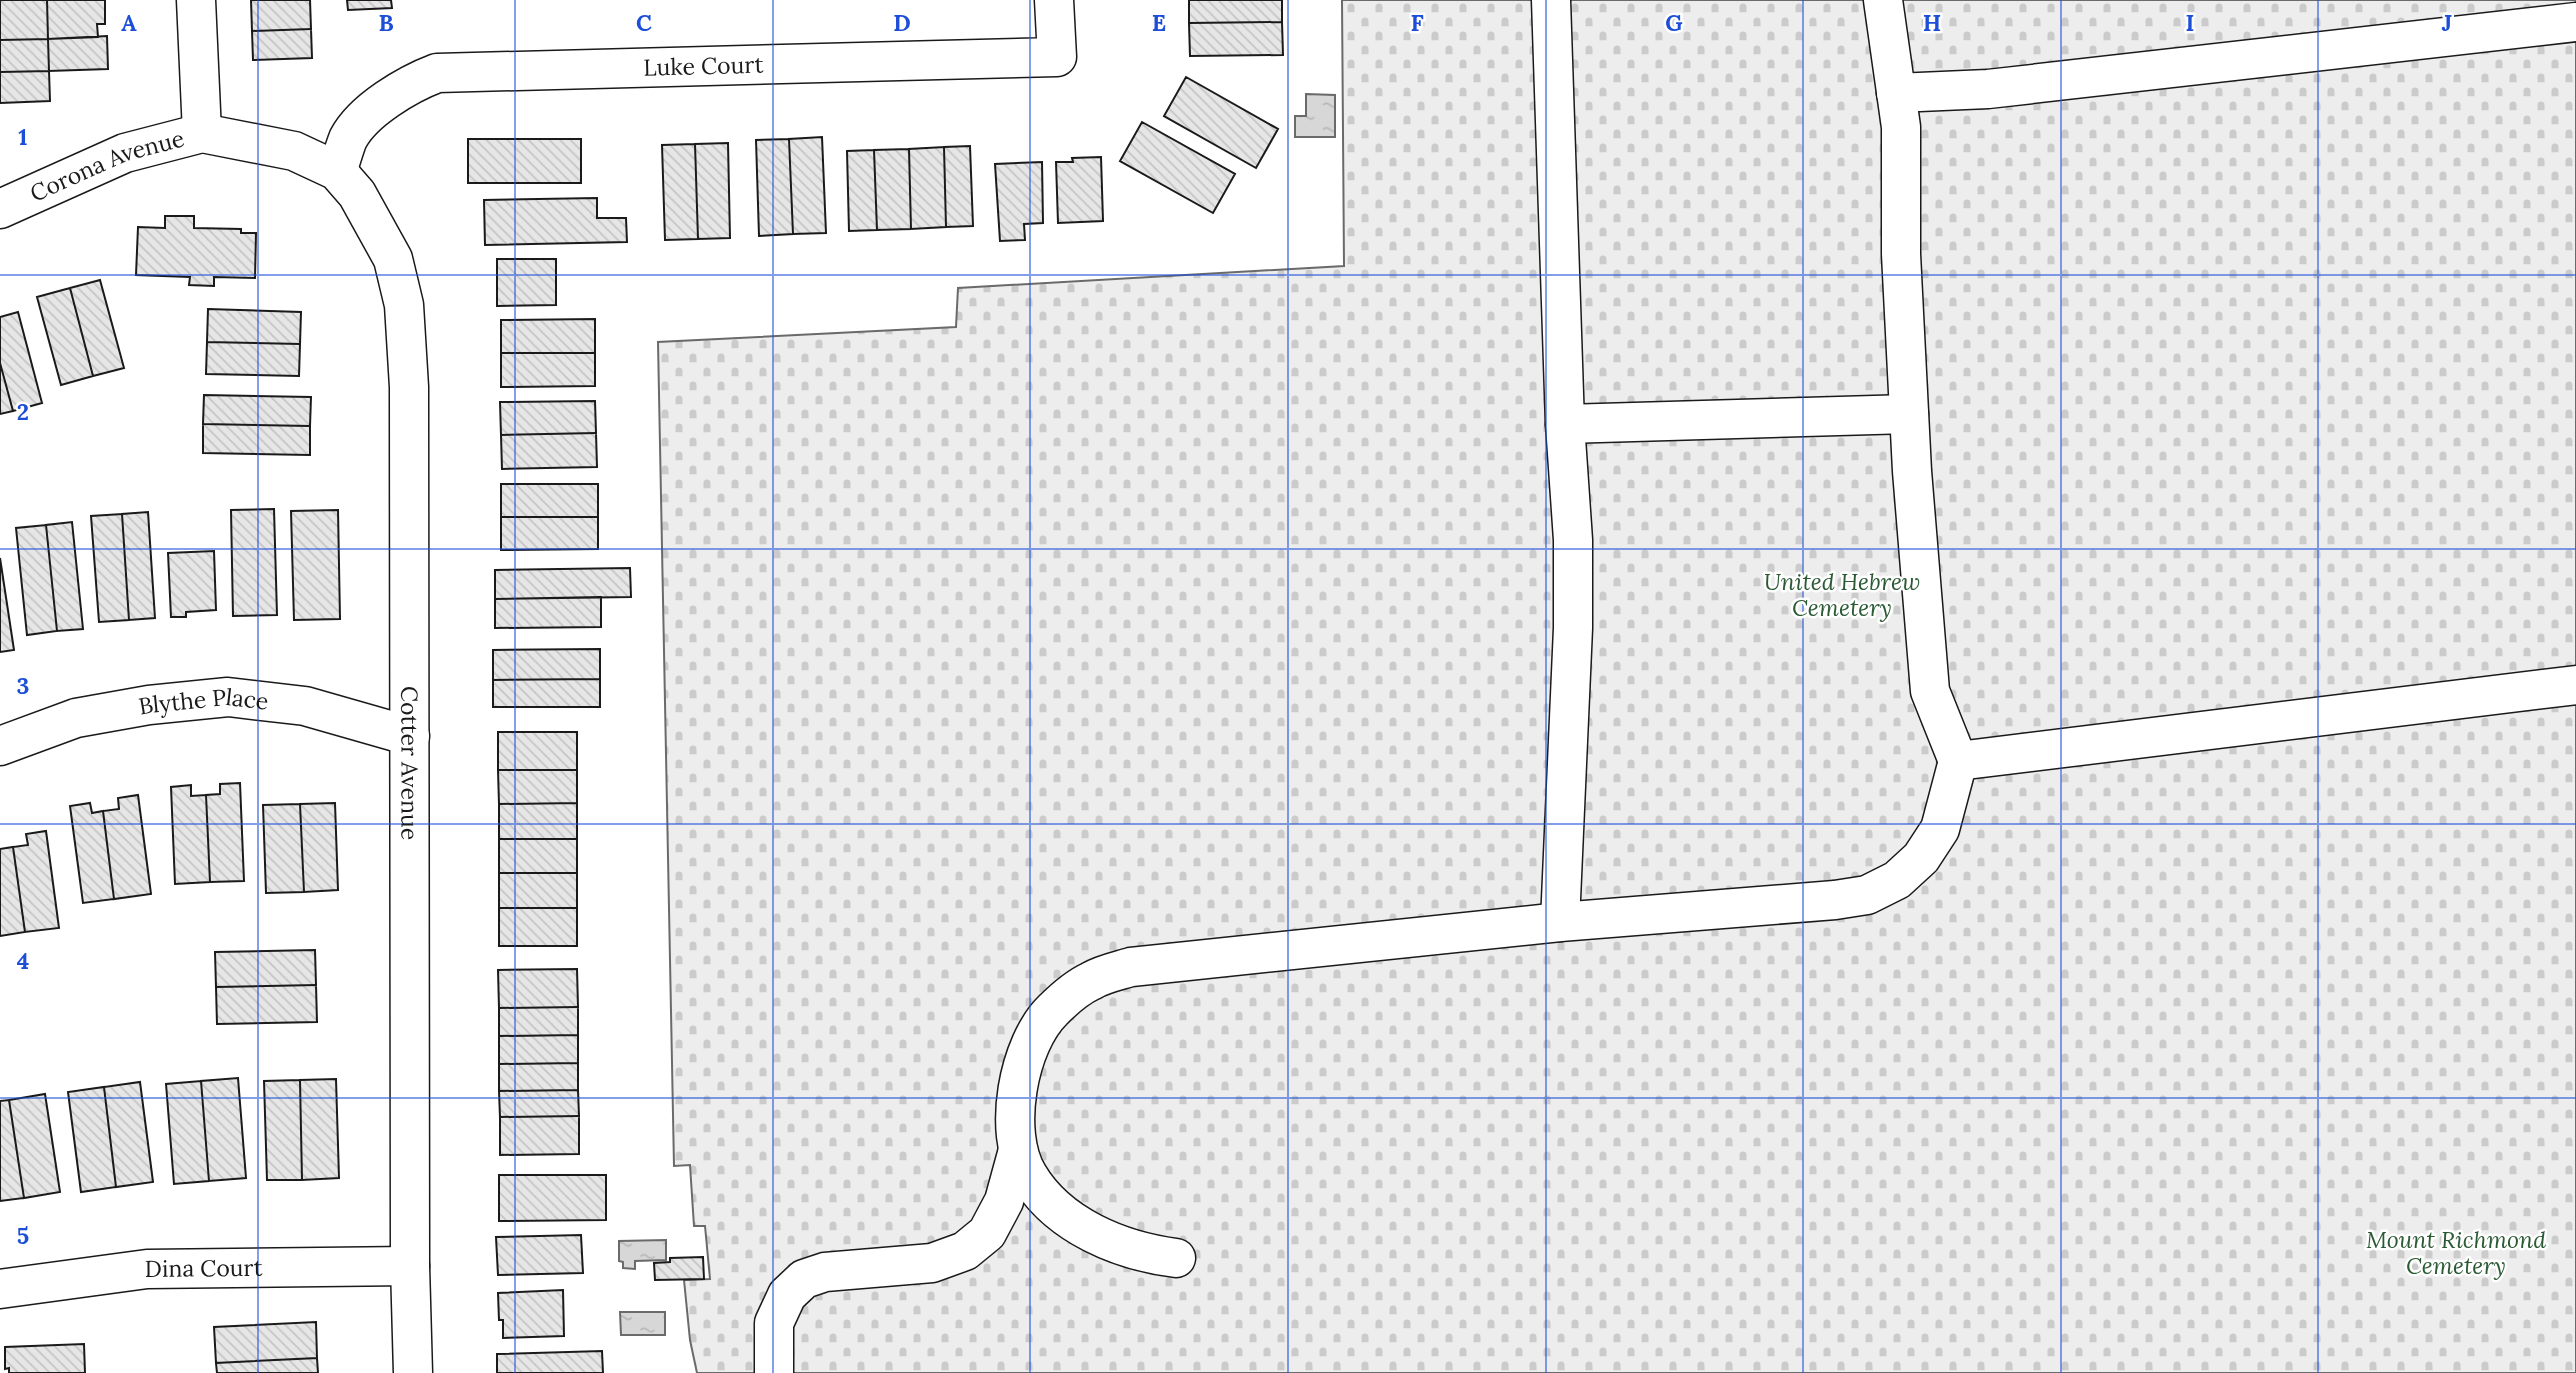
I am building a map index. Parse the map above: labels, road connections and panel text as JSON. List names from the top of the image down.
{
  "streets": {
    "street": [
      "Luke Court",
      "Corona Avenue",
      "Blythe Place",
      "Cotter Avenue",
      "Dina Court"
    ]
  },
  "crossings": [
    ["Luke Court", "Corona Avenue"],
    ["Luke Court", "Cotter Avenue"],
    ["Corona Avenue", "Cotter Avenue"],
    ["Blythe Place", "Cotter Avenue"],
    ["Cotter Avenue", "Dina Court"]
  ],
  "parks": ["United Hebrew Cemetery", "Mount Richmond Cemetery"],
  "grid": {
    "columns": [
      "A",
      "B",
      "C",
      "D",
      "E",
      "F",
      "G",
      "H",
      "I",
      "J"
    ],
    "rows": [
      "1",
      "2",
      "3",
      "4",
      "5"
    ]
  }
}
